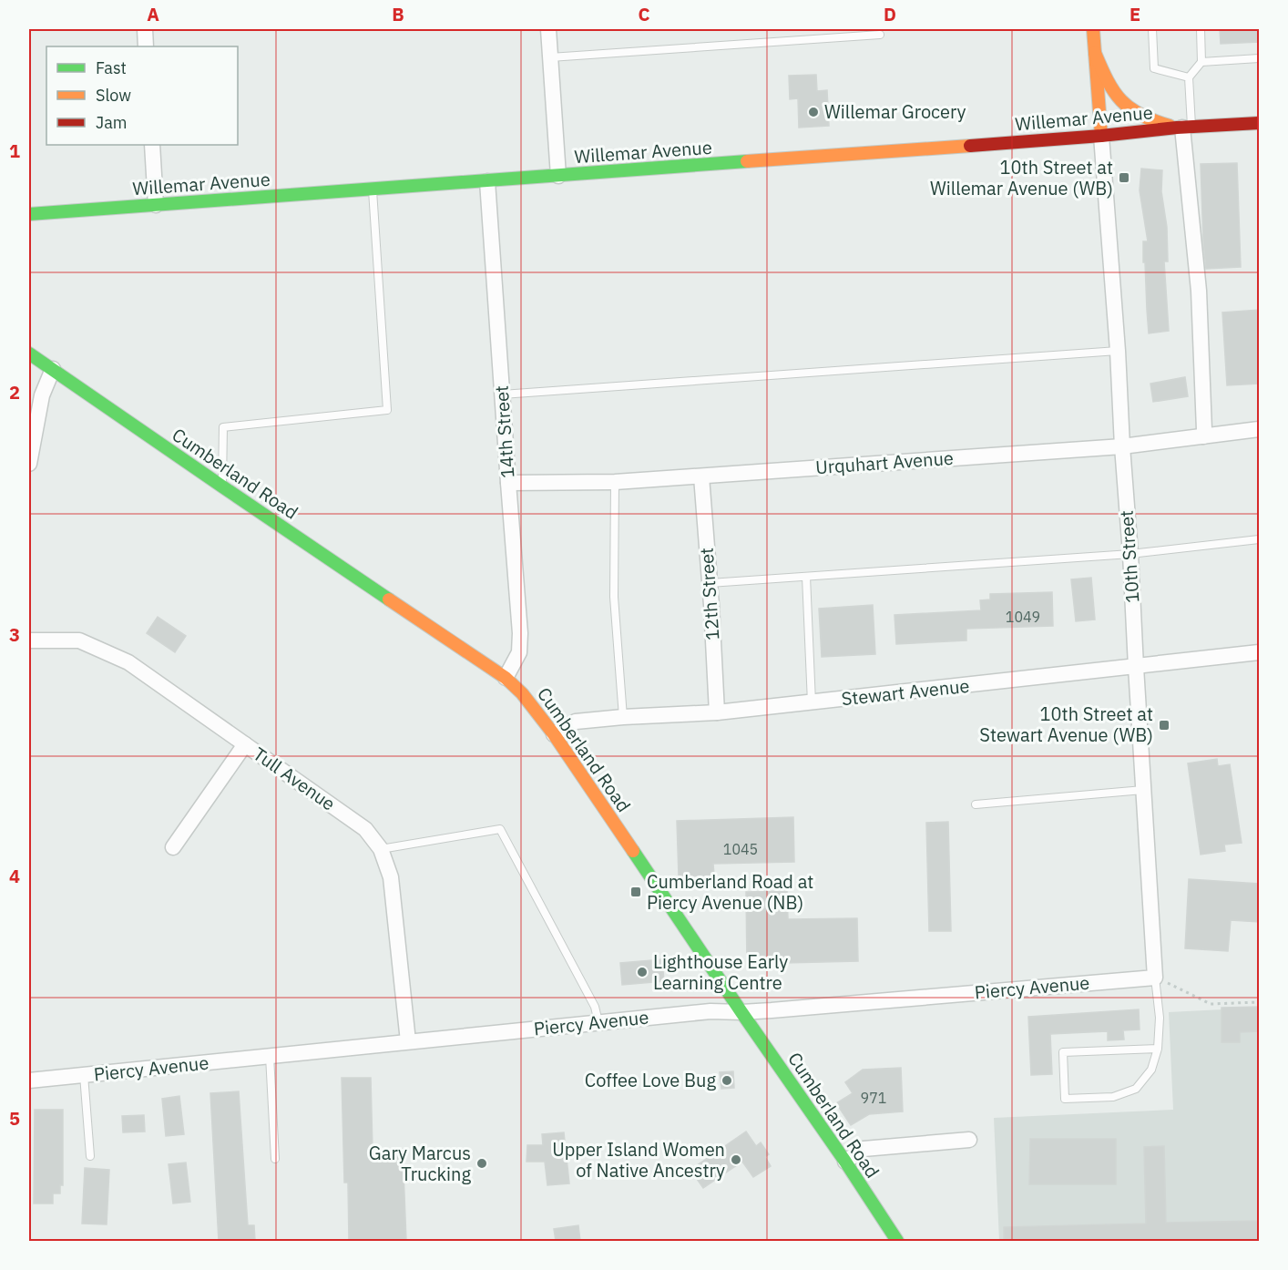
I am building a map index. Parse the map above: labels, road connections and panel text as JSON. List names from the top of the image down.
{
  "streets": {
    "street": [
      "Willemar Avenue",
      "14th Street",
      "Urquhart Avenue",
      "Cumberland Road",
      "10th Street",
      "12th Street",
      "Stewart Avenue",
      "Tull Avenue",
      "Piercy Avenue"
    ]
  },
  "crossings": [
    ["Willemar Avenue", "14th Street"],
    ["Willemar Avenue", "10th Street"],
    ["14th Street", "Urquhart Avenue"],
    ["14th Street", "Cumberland Road"],
    ["Urquhart Avenue", "10th Street"],
    ["Urquhart Avenue", "12th Street"],
    ["Cumberland Road", "Stewart Avenue"],
    ["Cumberland Road", "Piercy Avenue"],
    ["10th Street", "Stewart Avenue"],
    ["10th Street", "Piercy Avenue"],
    ["12th Street", "Stewart Avenue"],
    ["Tull Avenue", "Piercy Avenue"]
  ],
  "places": {
    "other": [
      "Willemar Grocery",
      "Lighthouse Early Learning Centre",
      "Coffee Love Bug",
      "Upper Island Women of Native Ancestry",
      "Gary Marcus Trucking"
    ],
    "transit": ["10th Street at Willemar Avenue (WB)", "10th Street at Stewart Avenue (WB)", "Cumberland Road at Piercy Avenue (NB)"]
  },
  "house_numbers": ["1049", "1045", "971"],
  "legend": ["Fast", "Slow", "Jam"],
  "grid": {
    "columns": [
      "A",
      "B",
      "C",
      "D",
      "E"
    ],
    "rows": [
      "1",
      "2",
      "3",
      "4",
      "5"
    ]
  }
}
